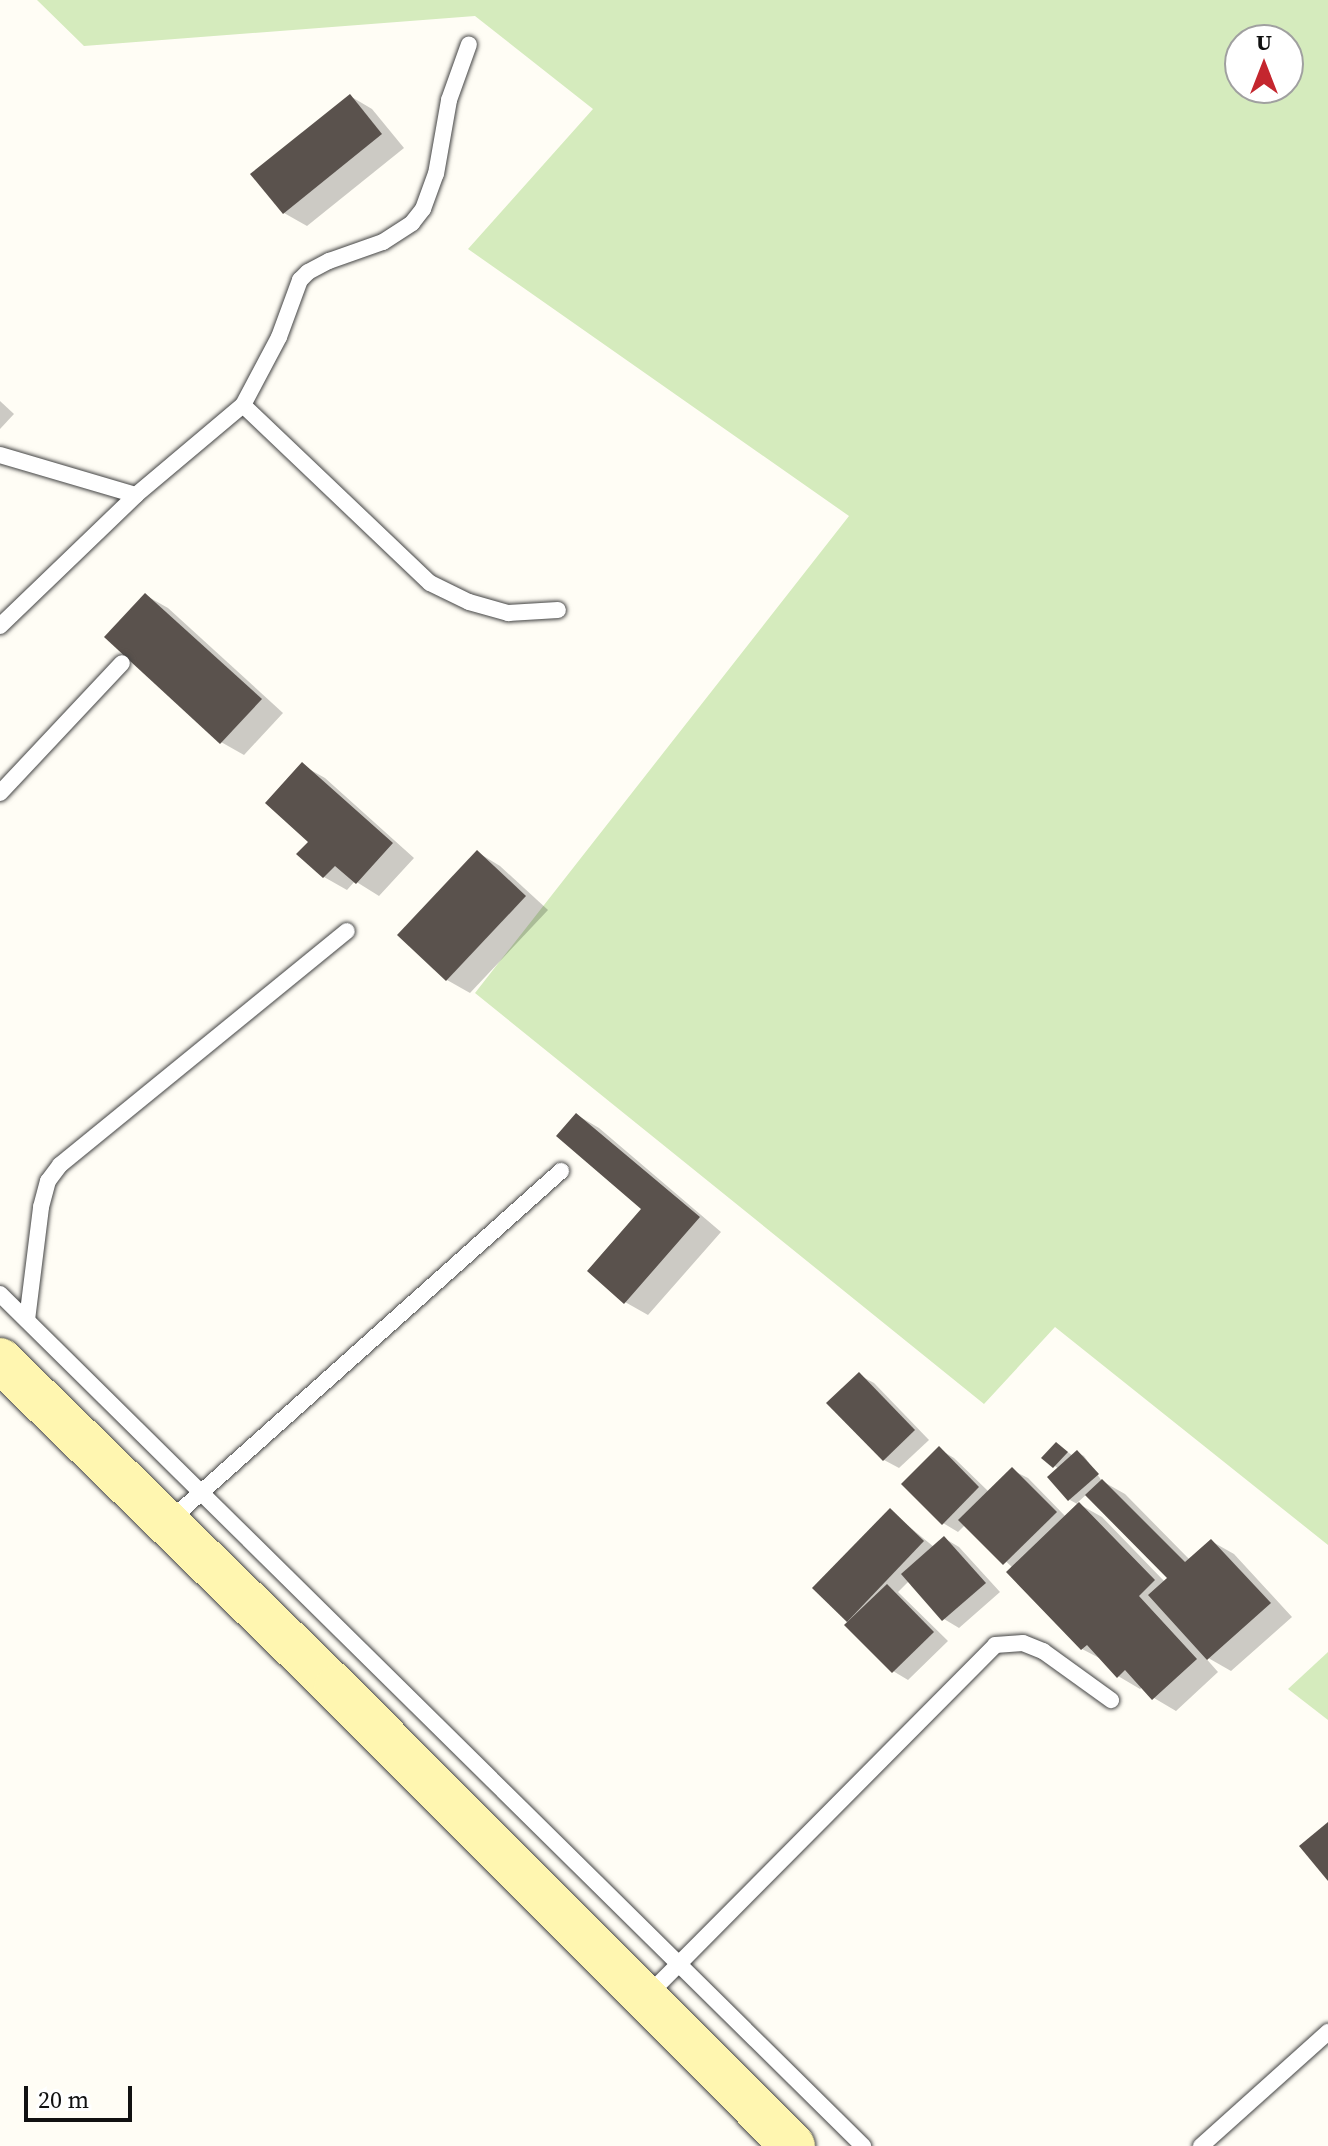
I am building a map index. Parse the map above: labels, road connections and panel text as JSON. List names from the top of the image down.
{
  "scale_bar": "20 m",
  "north": "top"
}
